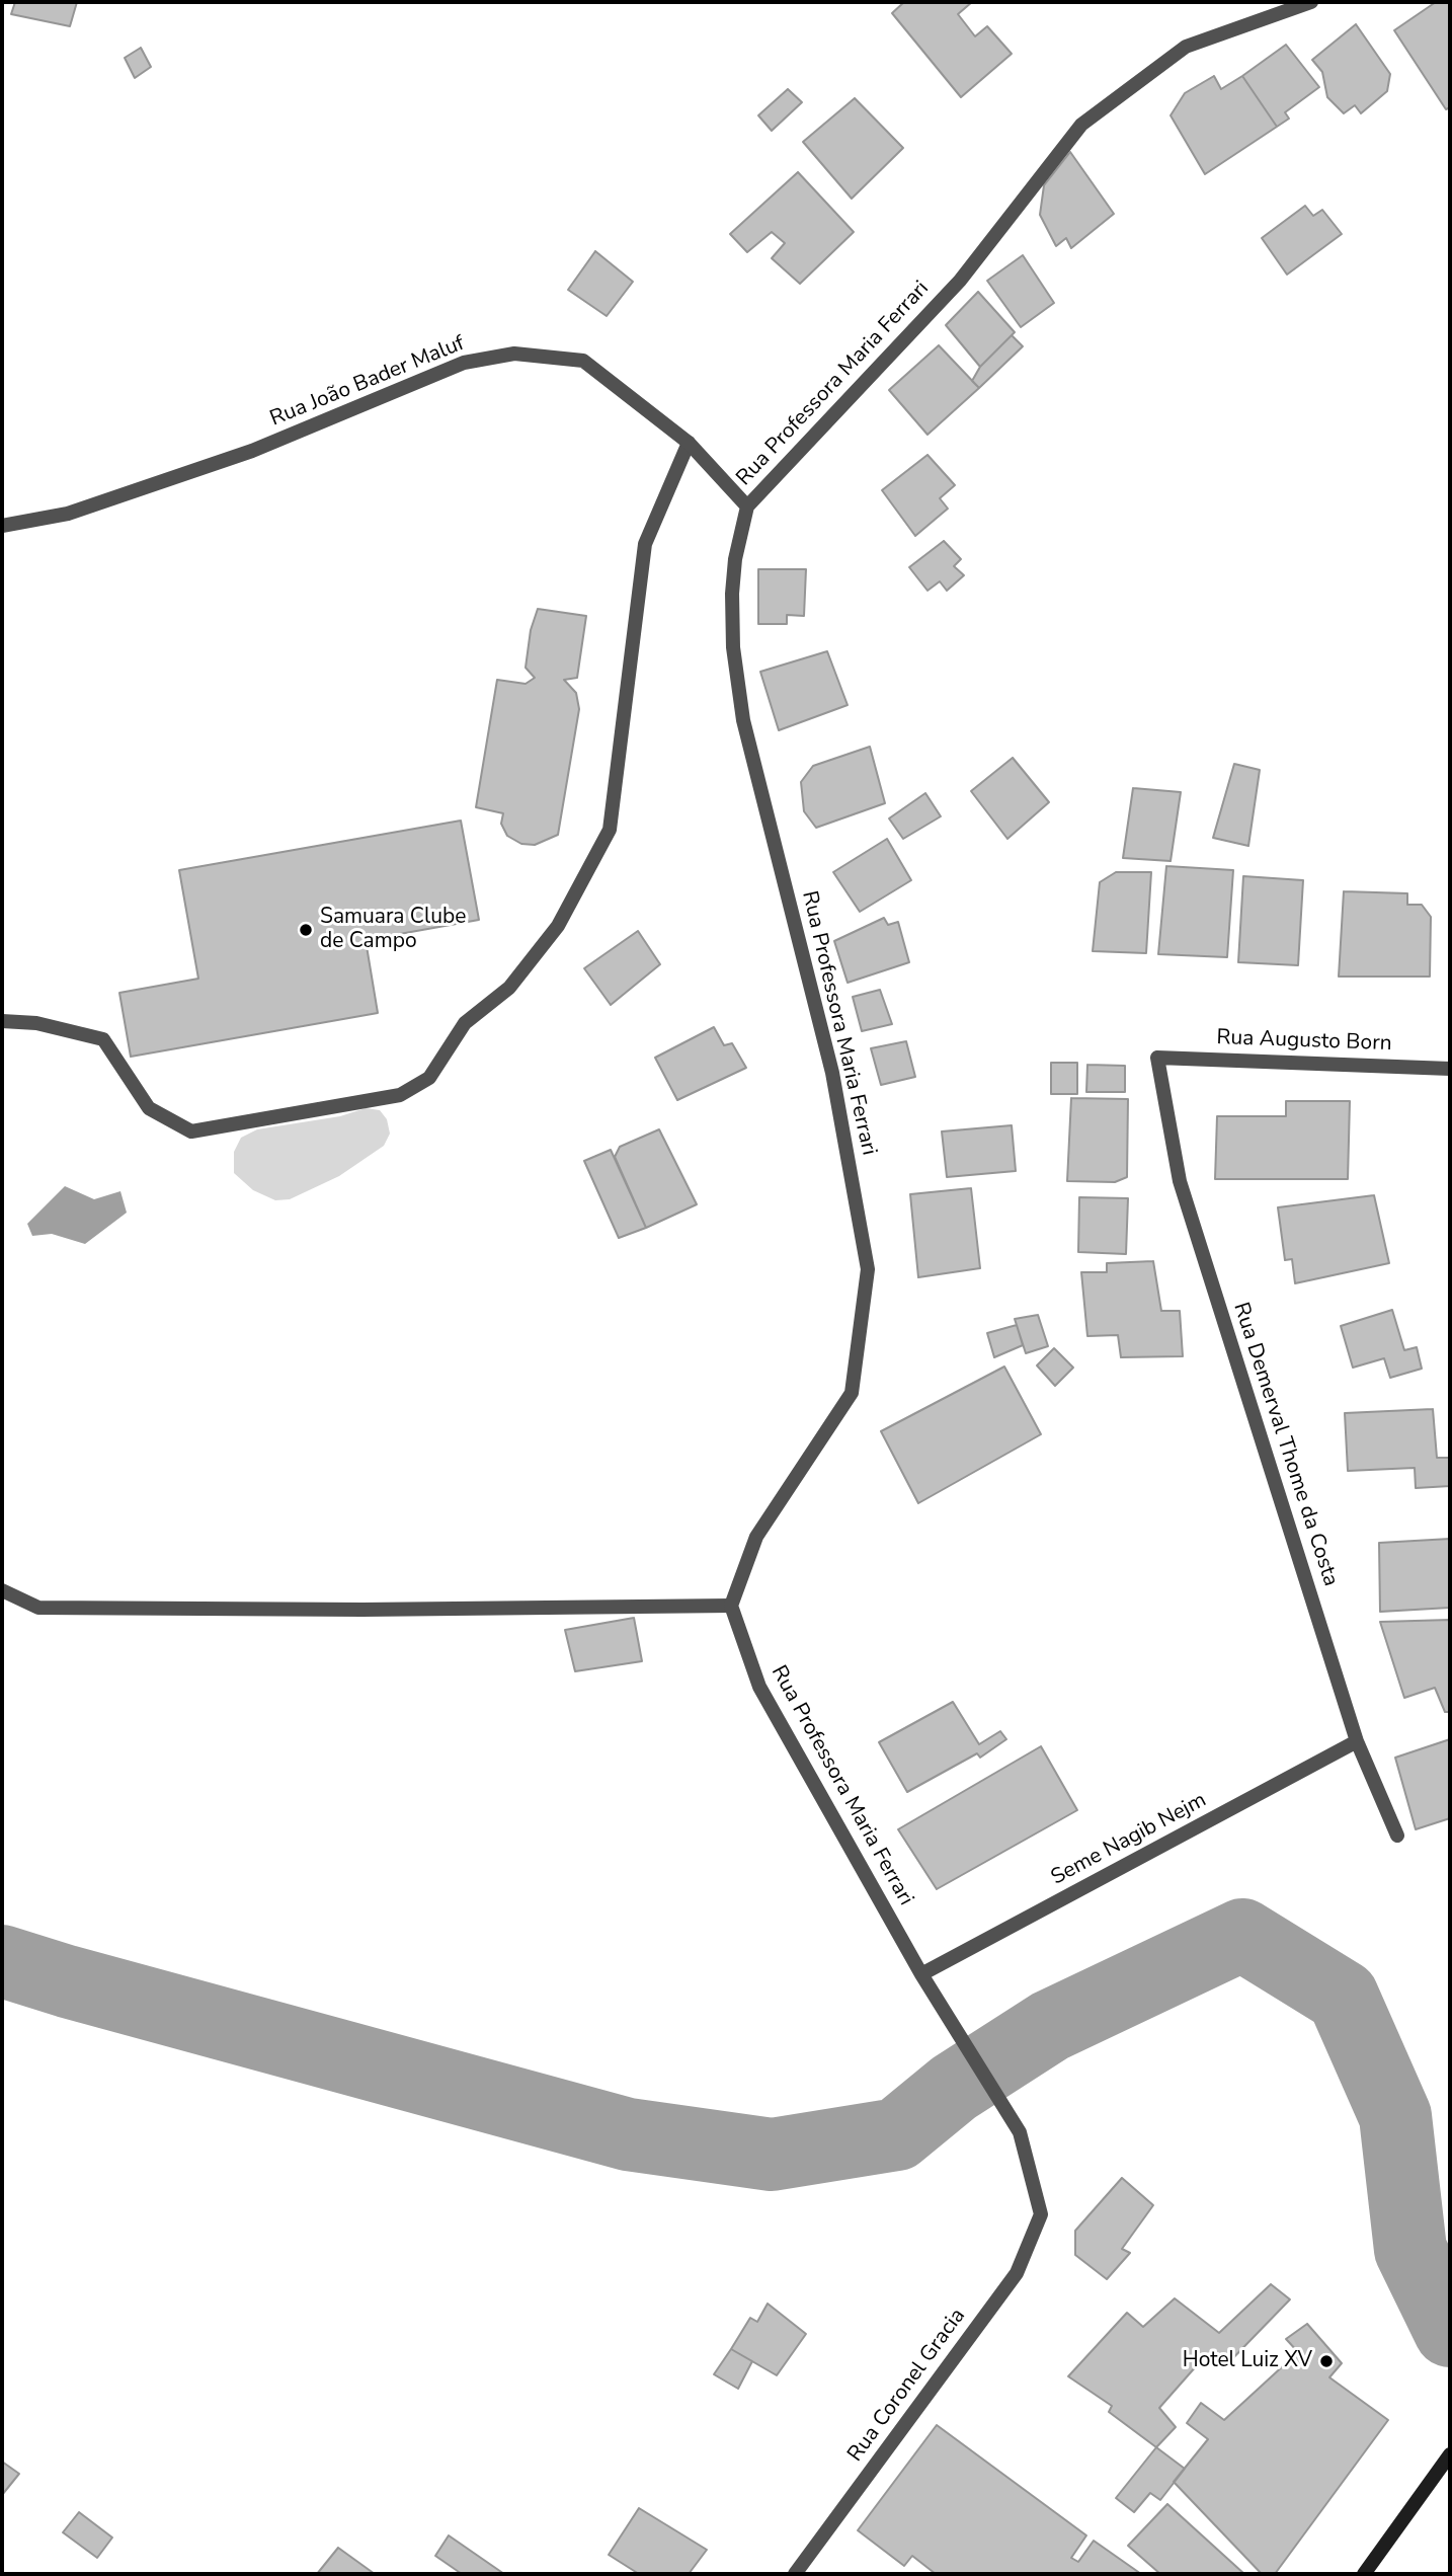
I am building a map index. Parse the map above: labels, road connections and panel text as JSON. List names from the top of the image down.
{
  "streets": {
    "street": [
      "Rua João Bader Maluf",
      "Rua Professora Maria Ferrari",
      "Rua Augusto Born",
      "Rua Demerval Thome da Costa",
      "Seme Nagib Nejm",
      "Rua Coronel Gracia"
    ]
  },
  "crossings": [
    ["Rua João Bader Maluf", "Rua Professora Maria Ferrari"],
    ["Rua Professora Maria Ferrari", "Seme Nagib Nejm"],
    ["Rua Professora Maria Ferrari", "Rua Coronel Gracia"],
    ["Rua Augusto Born", "Rua Demerval Thome da Costa"],
    ["Rua Demerval Thome da Costa", "Seme Nagib Nejm"]
  ],
  "places": ["Samuara Clube de Campo", "Hotel Luiz XV"]
}
